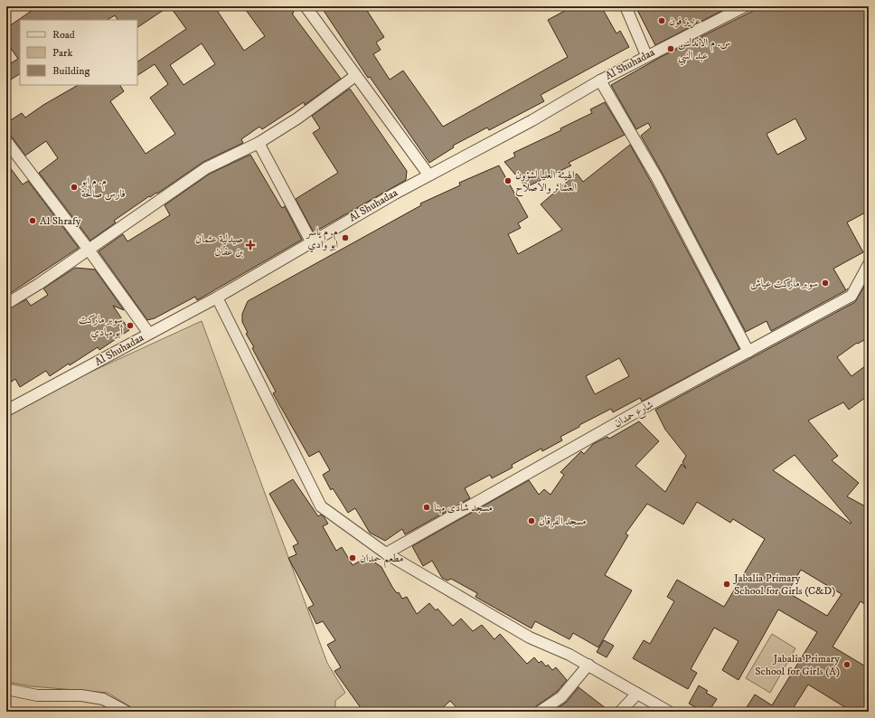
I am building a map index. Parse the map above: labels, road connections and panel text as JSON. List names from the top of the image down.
{
  "streets": {
    "street": ["Al Shuhadaa", "شارع حمدان"]
  },
  "places": {
    "other": [
      "عزيز فون",
      "س. م الاندلس عبد النبي",
      "الهيئة العليا لشؤون العشائر والاصلاح",
      "م. م ابو فارس صالحة",
      "Al Shrafy",
      "م. م ياسر ابو وادي",
      "سوبر ماركت عياش",
      "سوبر ماركت أبو مهادي",
      "مسجد شادى مهنا",
      "مسجد الفرقان",
      "مطعم حمدان",
      "Jabalia Primary School for Girls (C&D)",
      "Jabalia Primary School for Girls (A)"
    ],
    "health": ["صيدلية عثمان بن عفان"]
  },
  "legend": ["Road", "Park", "Building"]
}
